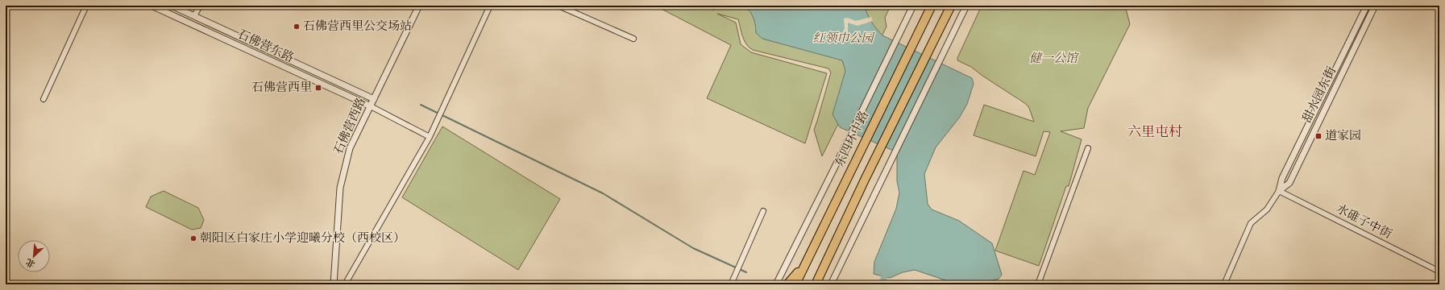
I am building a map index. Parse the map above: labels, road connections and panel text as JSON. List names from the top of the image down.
{
  "streets": {
    "highway": ["东四环中路"],
    "street": [
      "石佛营东路",
      "甜水园东街",
      "石佛营西路",
      "水碓子中街"
    ]
  },
  "crossings": [
    ["石佛营东路", "石佛营西路"],
    ["甜水园东街", "水碓子中街"]
  ],
  "districts": ["六里屯村"],
  "parks": ["红领巾公园", "健一公馆"],
  "places": {
    "other": ["石佛营西里公交场站", "朝阳区白家庄小学迎曦分校（西校区）"],
    "transit": ["石佛营西里", "道家园"]
  },
  "north": "bottom left"
}
